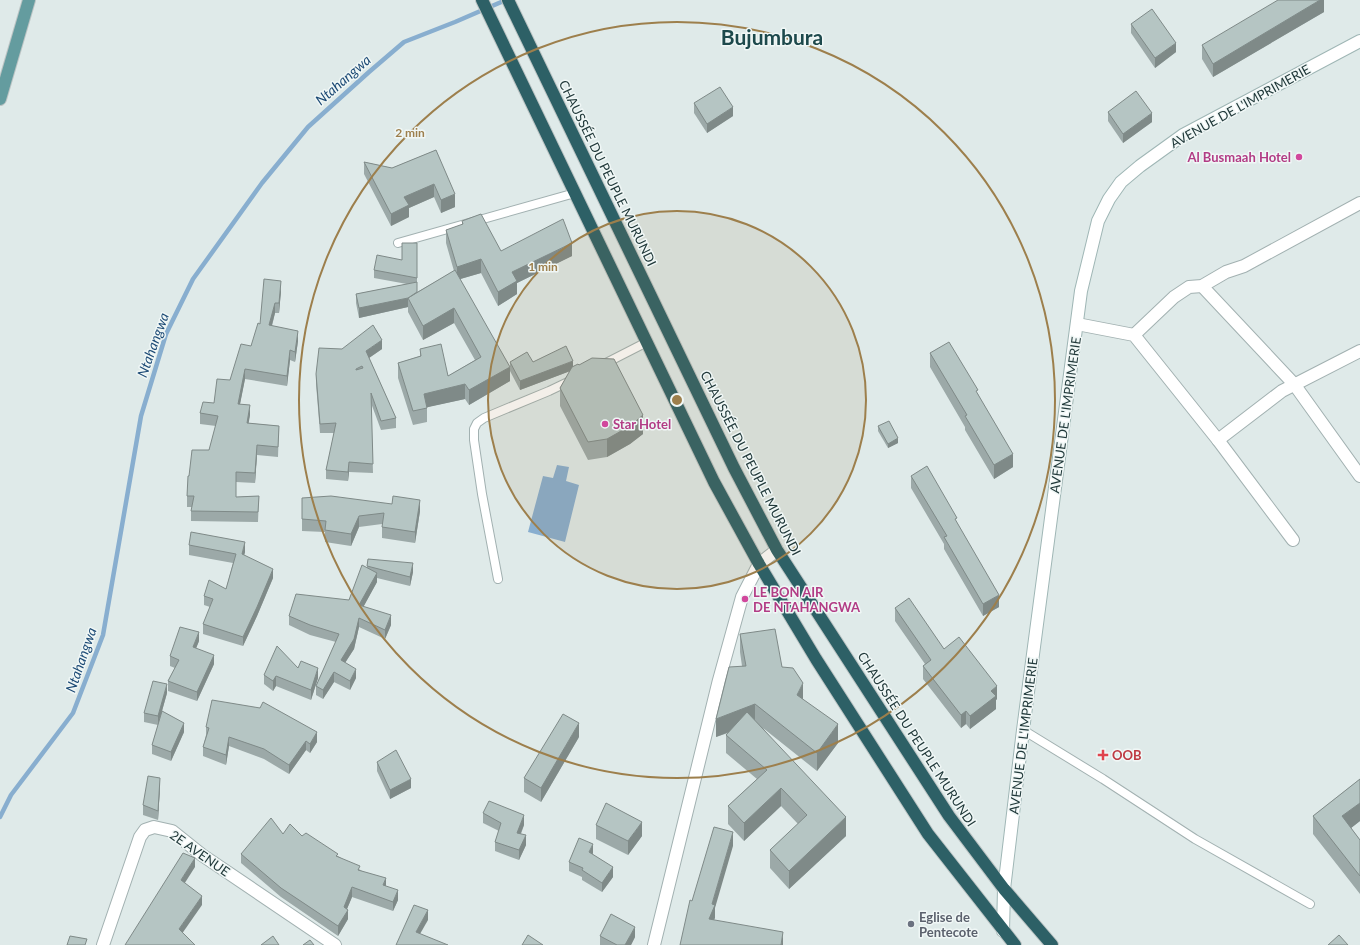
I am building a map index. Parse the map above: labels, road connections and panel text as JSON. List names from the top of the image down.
{
  "streets": {
    "highway": ["CHAUSSÉE DU PEUPLE MURUNDI"],
    "street": ["AVENUE DE L'IMPRIMERIE", "2E AVENUE"]
  },
  "crossings": [
    ["AVENUE DE L'IMPRIMERIE", "CHAUSSÉE DU PEUPLE MURUNDI"]
  ],
  "districts": ["Bujumbura"],
  "water": ["Ntahangwa"],
  "places": {
    "other": [
      "Al Busmaah Hotel",
      "Star Hotel",
      "LE BON AIR DE NTAHANGWA",
      "Eglise de Pentecote"
    ],
    "health": ["OOB"]
  },
  "rings": ["2 min", "1 min"]
}
